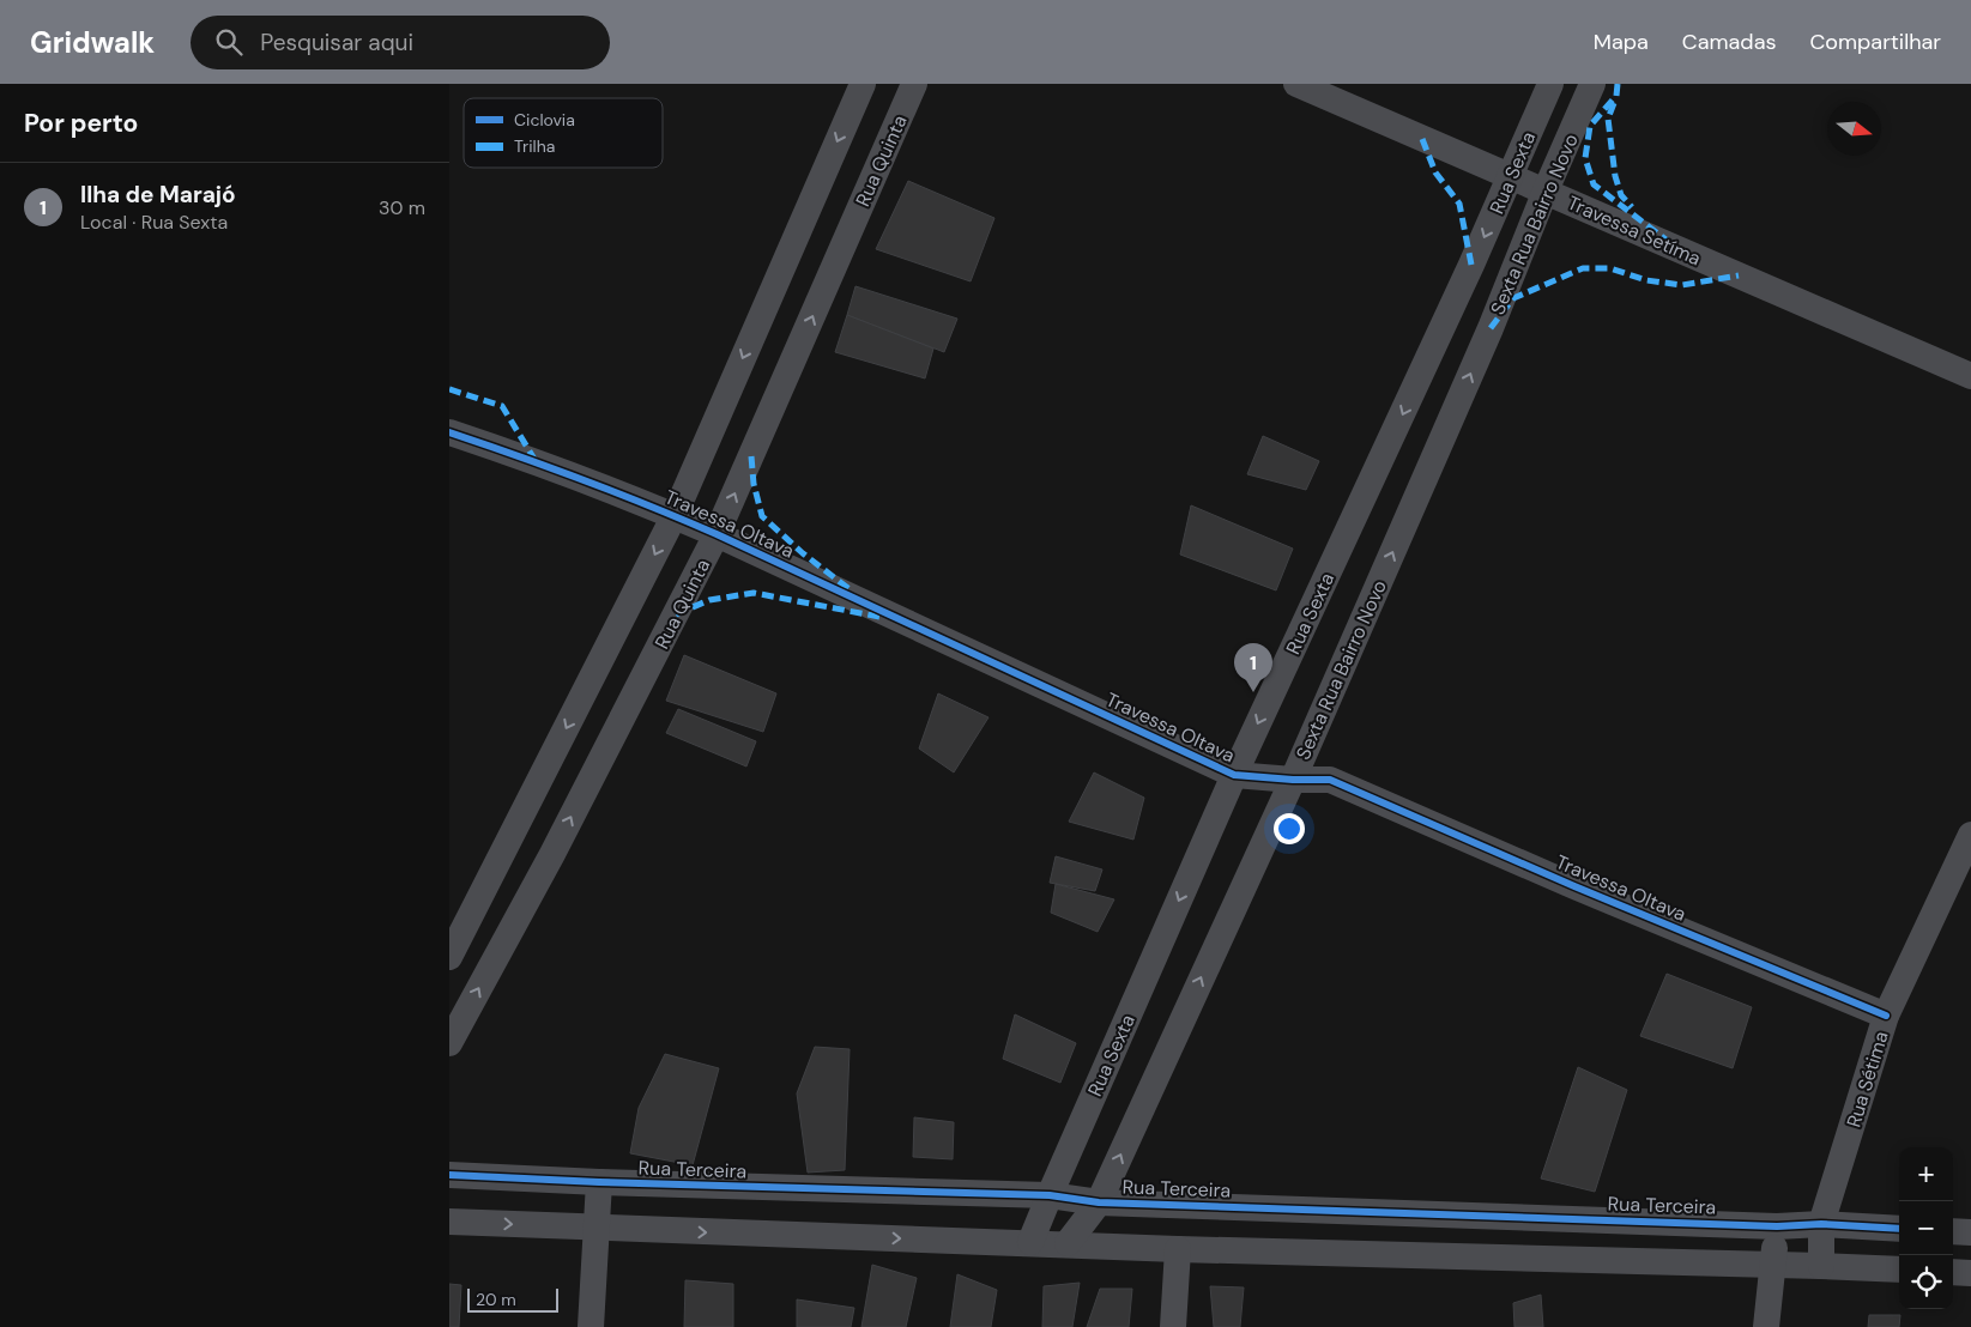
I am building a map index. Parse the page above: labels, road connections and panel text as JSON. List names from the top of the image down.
{
  "streets": {
    "street": [
      "Rua Quinta",
      "Rua Sexta",
      "Sexta Rua Bairro Novo",
      "Travessa Setíma",
      "Travessa OItava",
      "Rua Sétima",
      "Rua Terceira"
    ]
  },
  "crossings": [
    ["Rua Quinta", "Travessa OItava"],
    ["Rua Sexta", "Travessa Setíma"],
    ["Rua Sexta", "Travessa OItava"],
    ["Rua Sexta", "Rua Terceira"],
    ["Sexta Rua Bairro Novo", "Travessa Setíma"],
    ["Sexta Rua Bairro Novo", "Travessa OItava"],
    ["Sexta Rua Bairro Novo", "Rua Terceira"],
    ["Travessa OItava", "Rua Sétima"],
    ["Rua Sétima", "Rua Terceira"]
  ],
  "one_way": ["Rua Sexta", "Sexta Rua Bairro Novo"],
  "legend": ["Ciclovia", "Trilha"],
  "scale_bar": "20 m",
  "north": "right",
  "page": {
    "header": "Gridwalk",
    "search": "Pesquisar aqui",
    "nav": ["Mapa", "Camadas", "Compartilhar"],
    "heading": "Por perto",
    "list": [
      {
        "mark": "1",
        "name": "Ilha de Marajó",
        "note": "Local · Rua Sexta",
        "value": "30 m"
      }
    ],
    "pins": "1",
    "map_buttons": ["+", "−"],
    "scale": "20 m"
  }
}
